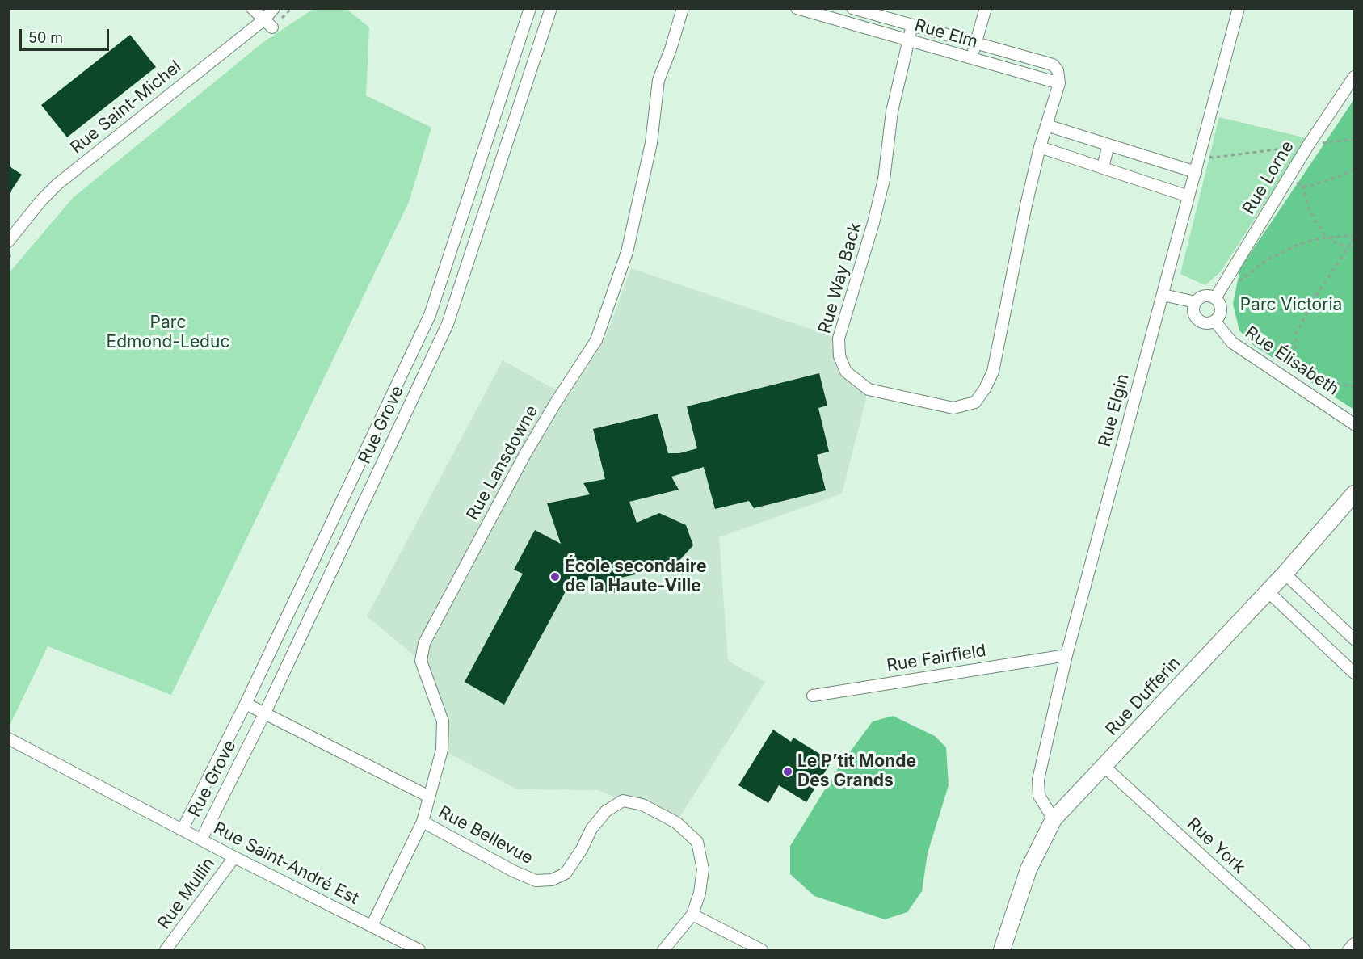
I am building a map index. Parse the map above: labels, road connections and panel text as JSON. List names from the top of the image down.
{
  "streets": {
    "main road": ["Rue Dufferin"],
    "street": [
      "Rue Elm",
      "Rue Saint-Michel",
      "Rue Lorne",
      "Rue Way Back",
      "Rue Élisabeth",
      "Rue Elgin",
      "Rue Grove",
      "Rue Lansdowne",
      "Rue Fairfield",
      "Rue Bellevue",
      "Rue York",
      "Rue Saint-André Est",
      "Rue Mullin"
    ]
  },
  "crossings": [
    ["Rue Elm", "Rue Way Back"],
    ["Rue Lorne", "Rue Élisabeth"],
    ["Rue Elgin", "Rue Fairfield"],
    ["Rue Elgin", "Rue Dufferin"],
    ["Rue Grove", "Rue Bellevue"],
    ["Rue Grove", "Rue Saint-André Est"],
    ["Rue Lansdowne", "Rue Bellevue"],
    ["Rue Lansdowne", "Rue Saint-André Est"],
    ["Rue Dufferin", "Rue York"],
    ["Rue Saint-André Est", "Rue Mullin"]
  ],
  "parks": ["Parc Victoria", "Parc Edmond-Leduc"],
  "places": ["École secondaire de la Haute-Ville", "Le P’tit Monde Des Grands"],
  "scale_bar": "50 m"
}
